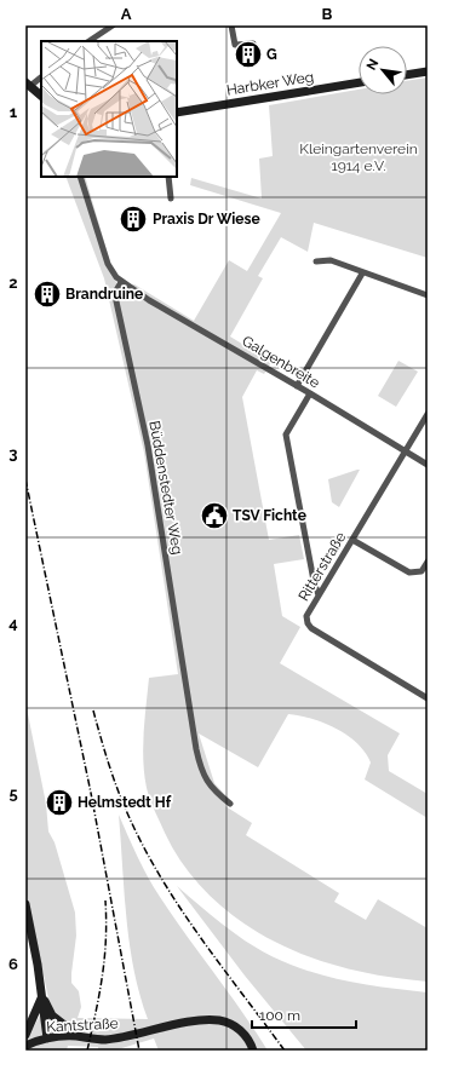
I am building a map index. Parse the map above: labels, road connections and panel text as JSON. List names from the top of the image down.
{
  "streets": {
    "main road": ["Harbker Weg", "Kantstraße"],
    "street": ["Galgenbreite", "Büddenstedter Weg", "Ritterstraße"]
  },
  "crossings": [
    ["Galgenbreite", "Büddenstedter Weg"],
    ["Galgenbreite", "Ritterstraße"]
  ],
  "parks": ["Kleingartenverein 1914 e.V."],
  "places": {
    "building": [
      "G",
      "Praxis Dr Wiese",
      "Brandruine",
      "Helmstedt Hf"
    ],
    "public building": ["TSV Fichte"]
  },
  "scale_bar": "100 m",
  "north": "top left",
  "grid": {
    "columns": ["A", "B"],
    "rows": [
      "1",
      "2",
      "3",
      "4",
      "5",
      "6"
    ]
  }
}
